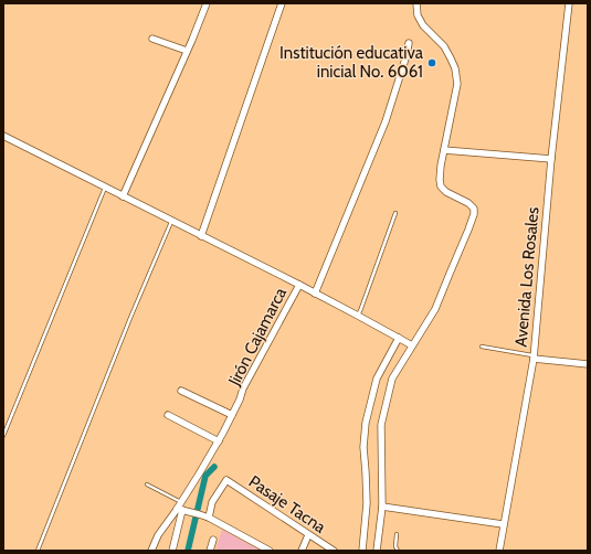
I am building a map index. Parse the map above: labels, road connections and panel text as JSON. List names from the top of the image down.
{
  "streets": {
    "street": ["Avenida Los Rosales", "Jirón Cajamarca", "Pasaje Tacna"]
  },
  "places": ["Institución educativa inicial No. 6061"]
}
